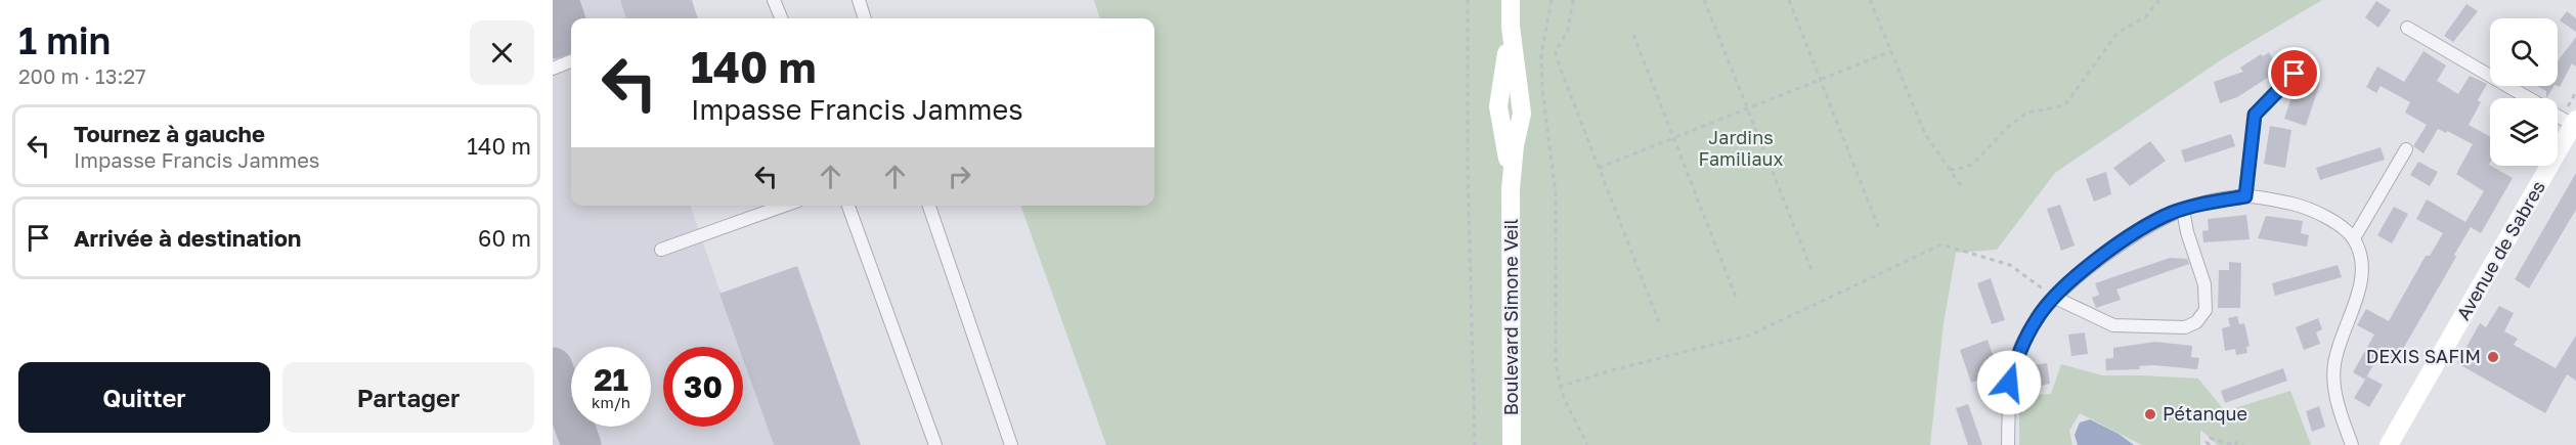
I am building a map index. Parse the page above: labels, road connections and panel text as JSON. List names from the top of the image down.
{
  "streets": {
    "main road": ["Avenue de Sabres", "Boulevard Simone Veil"]
  },
  "parks": ["Jardins Familiaux"],
  "places": ["DEXIS SAFIM", "Pétanque"],
  "page": {
    "heading": ["1 min", "200 m · 13:27"],
    "turn": ["140 m", "Impasse Francis Jammes"],
    "list": [
      {
        "name": "Tournez à gauche",
        "note": "Impasse Francis Jammes",
        "value": "140 m"
      },
      {
        "name": "Arrivée à destination",
        "value": "60 m"
      }
    ],
    "speed": "21 km/h",
    "limit": "30",
    "buttons": ["Quitter", "Partager"]
  }
}
